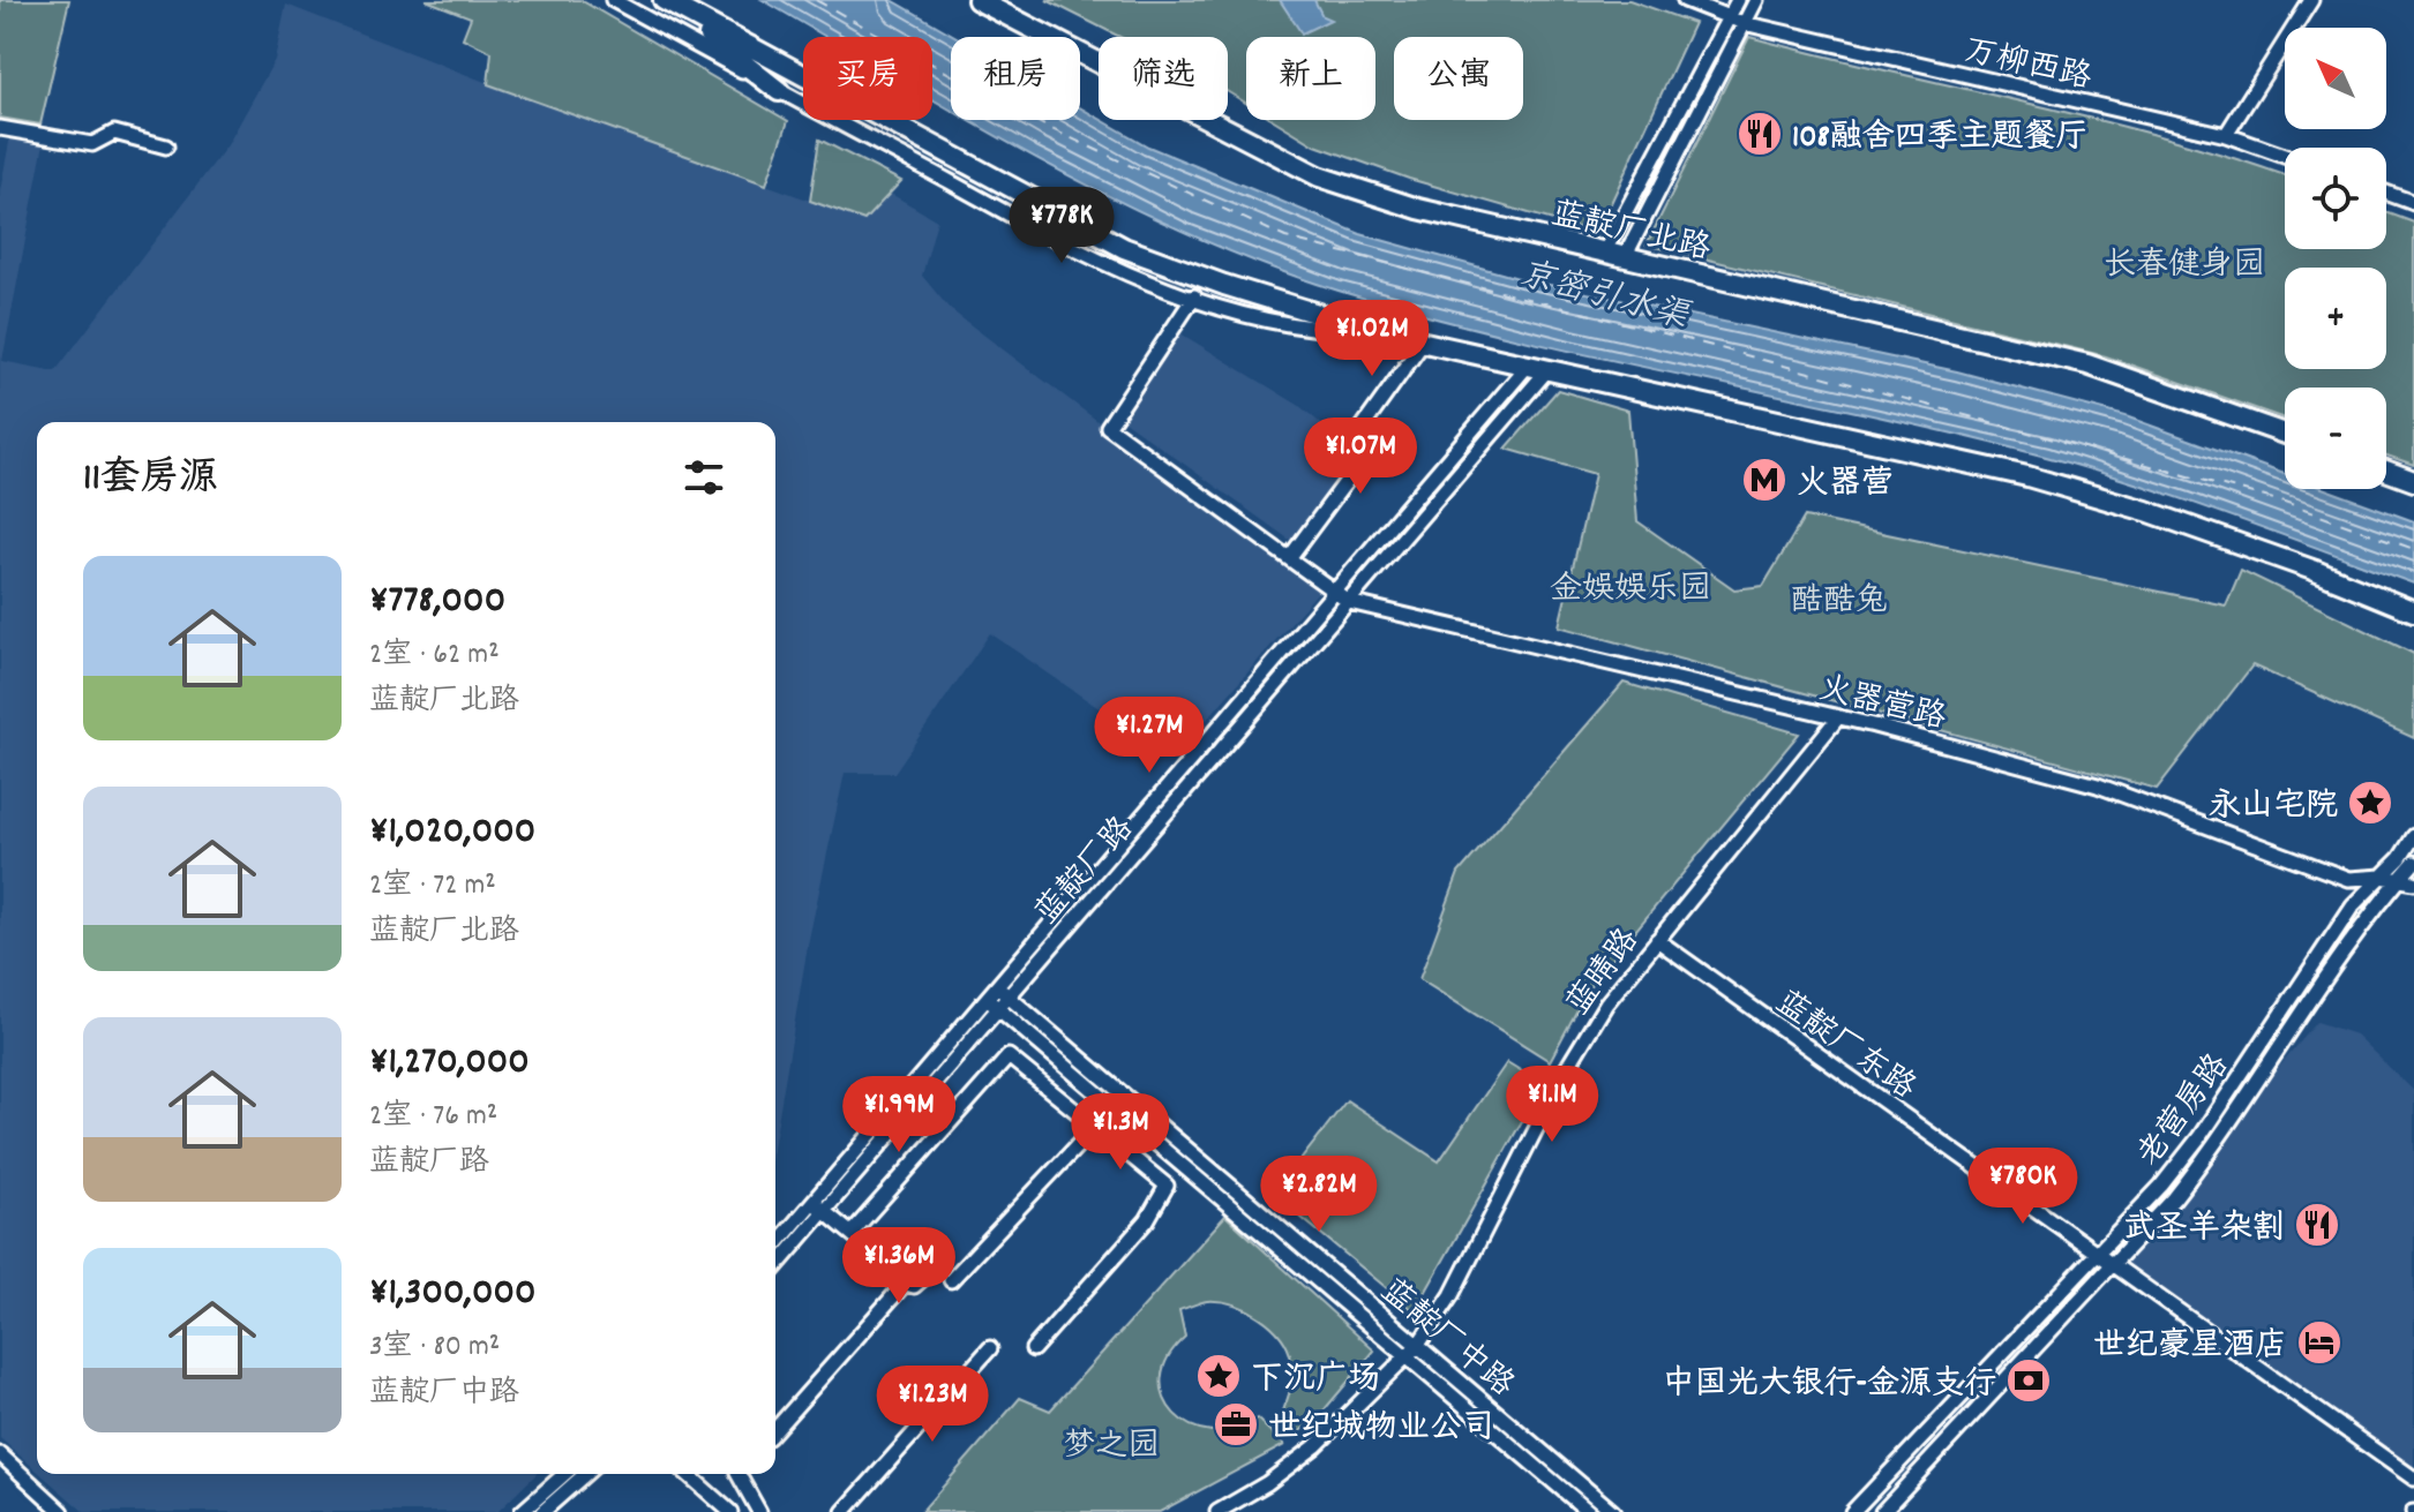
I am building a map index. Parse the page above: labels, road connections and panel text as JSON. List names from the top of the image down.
{
  "streets": {
    "highway": ["蓝靛厂北路"],
    "street": [
      "万柳西路",
      "火器营路",
      "蓝靛厂路",
      "蓝晴路",
      "蓝靛厂东路",
      "老营房路",
      "蓝靛厂中路"
    ]
  },
  "crossings": [
    ["火器营路", "蓝靛厂路"],
    ["火器营路", "蓝晴路"],
    ["火器营路", "老营房路"],
    ["蓝靛厂路", "蓝靛厂中路"],
    ["蓝晴路", "蓝靛厂东路"],
    ["蓝晴路", "蓝靛厂中路"],
    ["蓝靛厂东路", "老营房路"]
  ],
  "water": ["京密引水渠"],
  "parks": [
    "长春健身园",
    "金娱娱乐园",
    "酷酷兔",
    "梦之园"
  ],
  "places": {
    "restaurant": ["108融舍四季主题餐厅", "武圣羊杂割"],
    "metro station": ["火器营"],
    "place": ["永山宅院", "下沉广场"],
    "hotel": ["世纪豪星酒店"],
    "bank": ["中国光大银行-金源支行"],
    "office": ["世纪城物业公司"]
  },
  "north": "top left",
  "page": {
    "map_buttons": ["+", "−"],
    "chip": [
      "买房",
      "租房",
      "筛选",
      "新上",
      "公寓"
    ],
    "price": [
      "¥778K",
      "¥1.02M",
      "¥1.07M",
      "¥1.27M",
      "¥1.1M",
      "¥1.99M",
      "¥1.3M",
      "¥780K",
      "¥2.82M",
      "¥1.36M",
      "¥1.23M"
    ],
    "heading": "11套房源",
    "list": [
      {
        "name": "¥778,000",
        "note": "2室 · 62 m² · 蓝靛厂北路"
      },
      {
        "name": "¥1,020,000",
        "note": "2室 · 72 m² · 蓝靛厂北路"
      },
      {
        "name": "¥1,270,000",
        "note": "2室 · 76 m² · 蓝靛厂路"
      },
      {
        "name": "¥1,300,000",
        "note": "3室 · 80 m² · 蓝靛厂中路"
      }
    ]
  }
}
